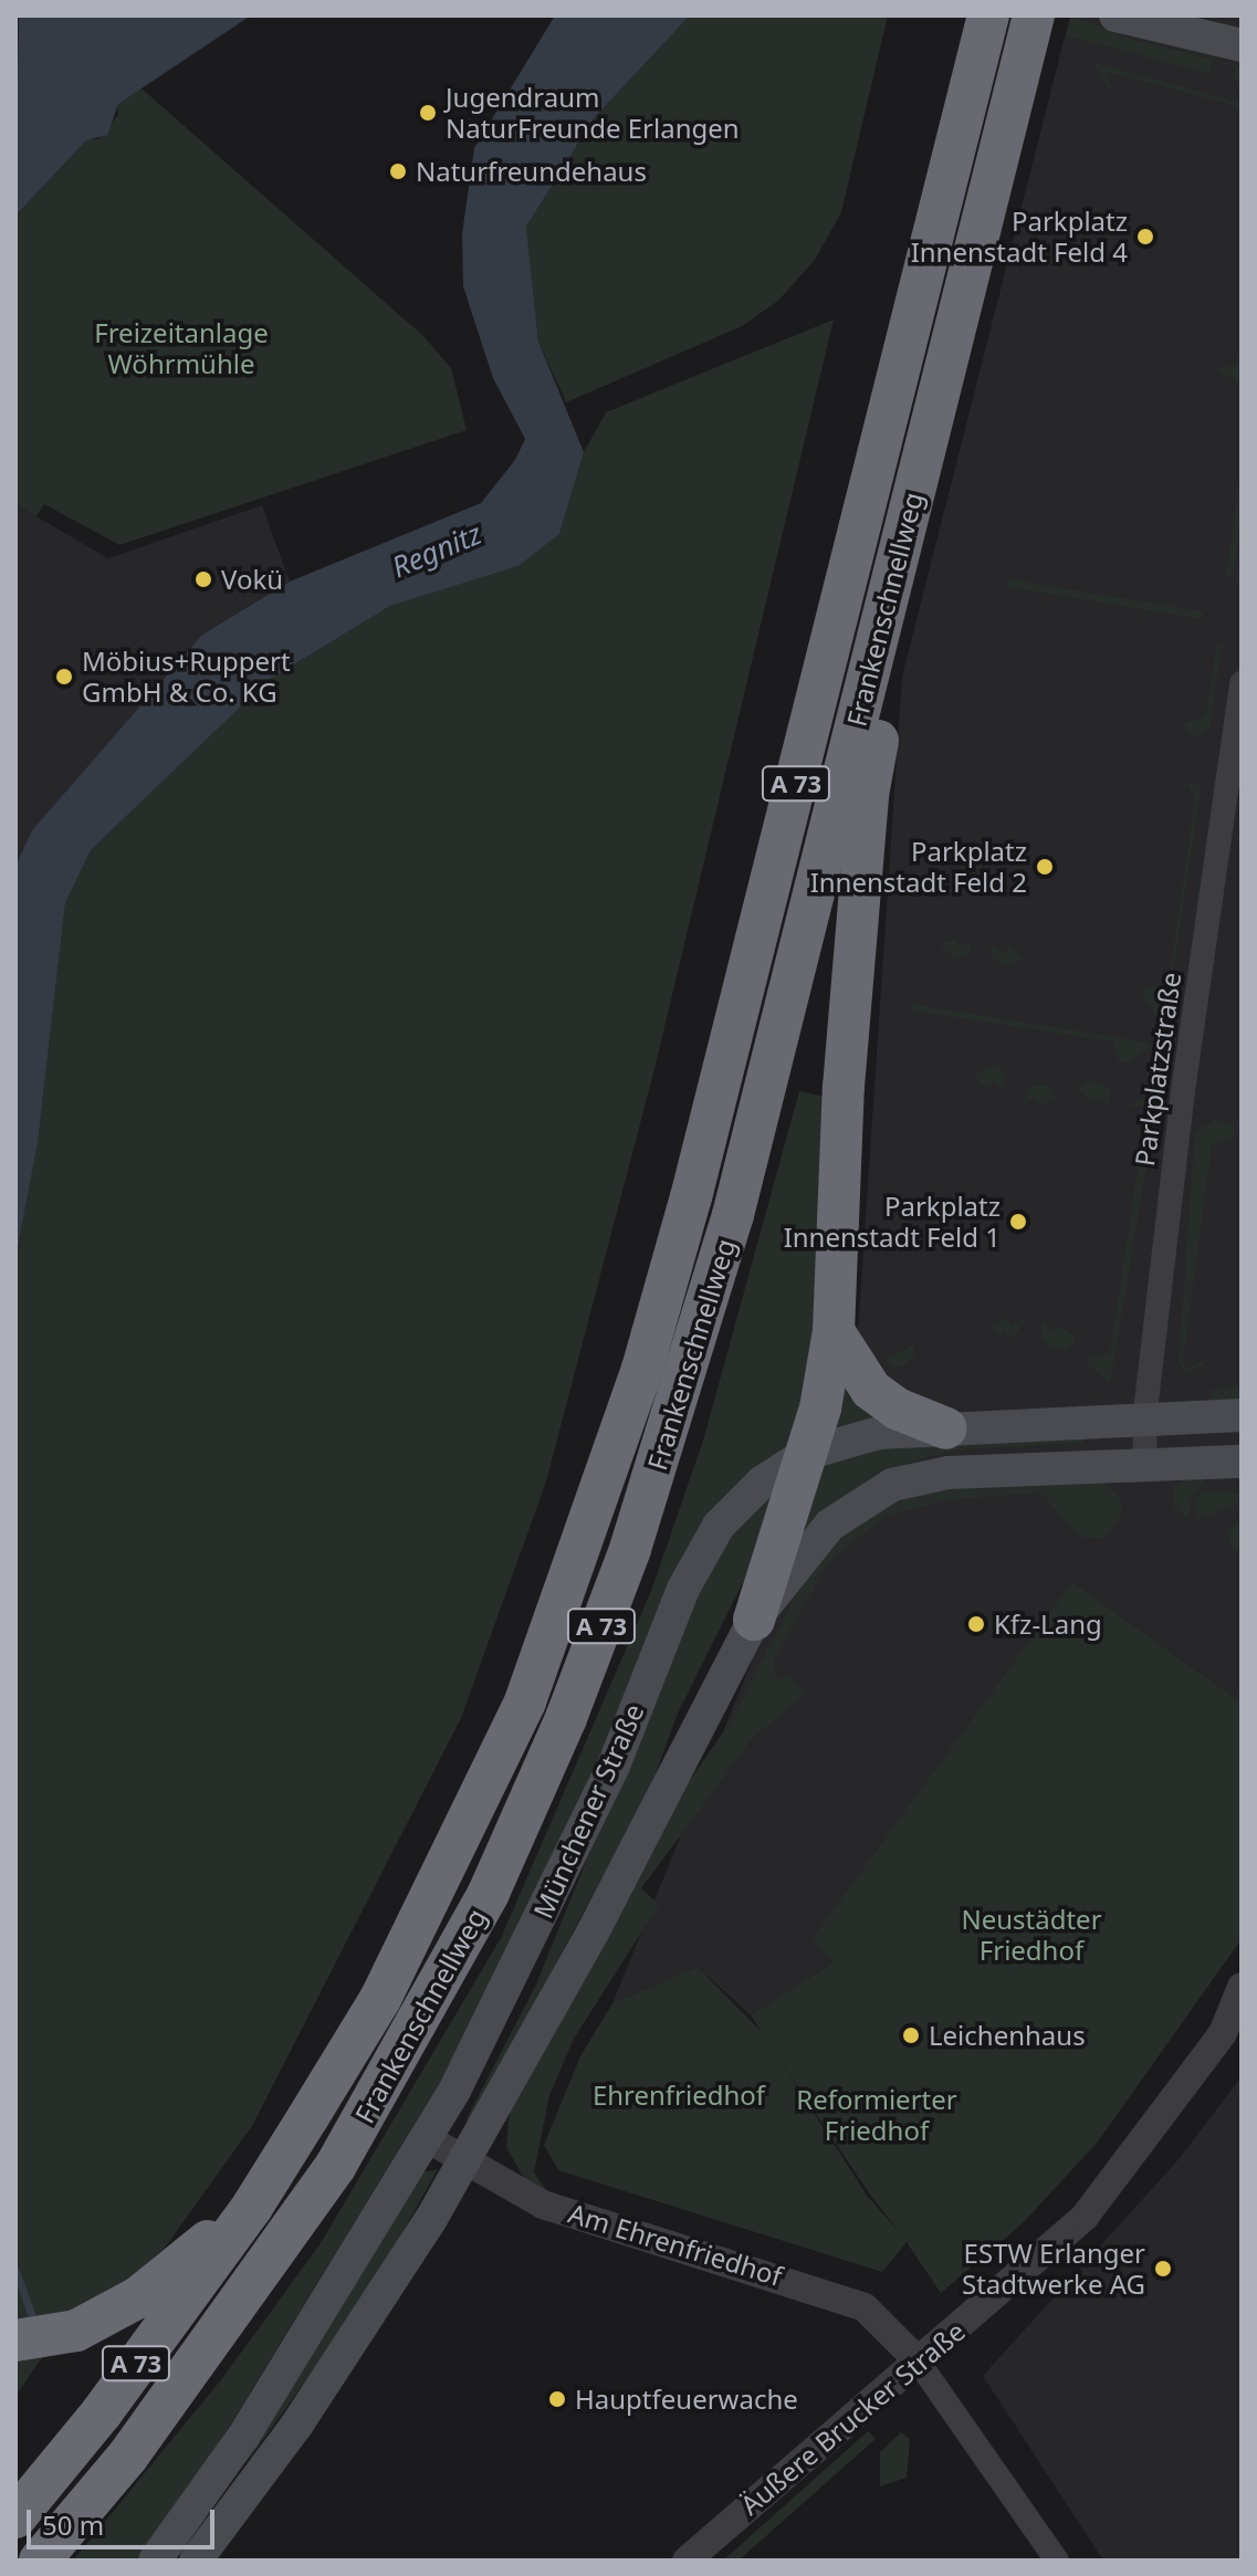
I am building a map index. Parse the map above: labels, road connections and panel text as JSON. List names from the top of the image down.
{
  "streets": {
    "highway": ["Frankenschnellweg", "A 73"],
    "main road": ["Münchener Straße"],
    "street": ["Parkplatzstraße", "Am Ehrenfriedhof", "Äußere Brucker Straße"]
  },
  "crossings": [
    ["Parkplatzstraße", "Münchener Straße"],
    ["Münchener Straße", "Am Ehrenfriedhof"],
    ["Am Ehrenfriedhof", "Äußere Brucker Straße"]
  ],
  "water": ["Regnitz"],
  "parks": [
    "Freizeitanlage Wöhrmühle",
    "Neustädter Friedhof",
    "Ehrenfriedhof",
    "Reformierter Friedhof"
  ],
  "places": [
    "Jugendraum NaturFreunde Erlangen",
    "Naturfreundehaus",
    "Parkplatz Innenstadt Feld 4",
    "Vokü",
    "Möbius+Ruppert GmbH & Co. KG",
    "Parkplatz Innenstadt Feld 2",
    "Parkplatz Innenstadt Feld 1",
    "Kfz-Lang",
    "Leichenhaus",
    "ESTW Erlanger Stadtwerke AG",
    "Hauptfeuerwache"
  ],
  "scale_bar": "50 m"
}
